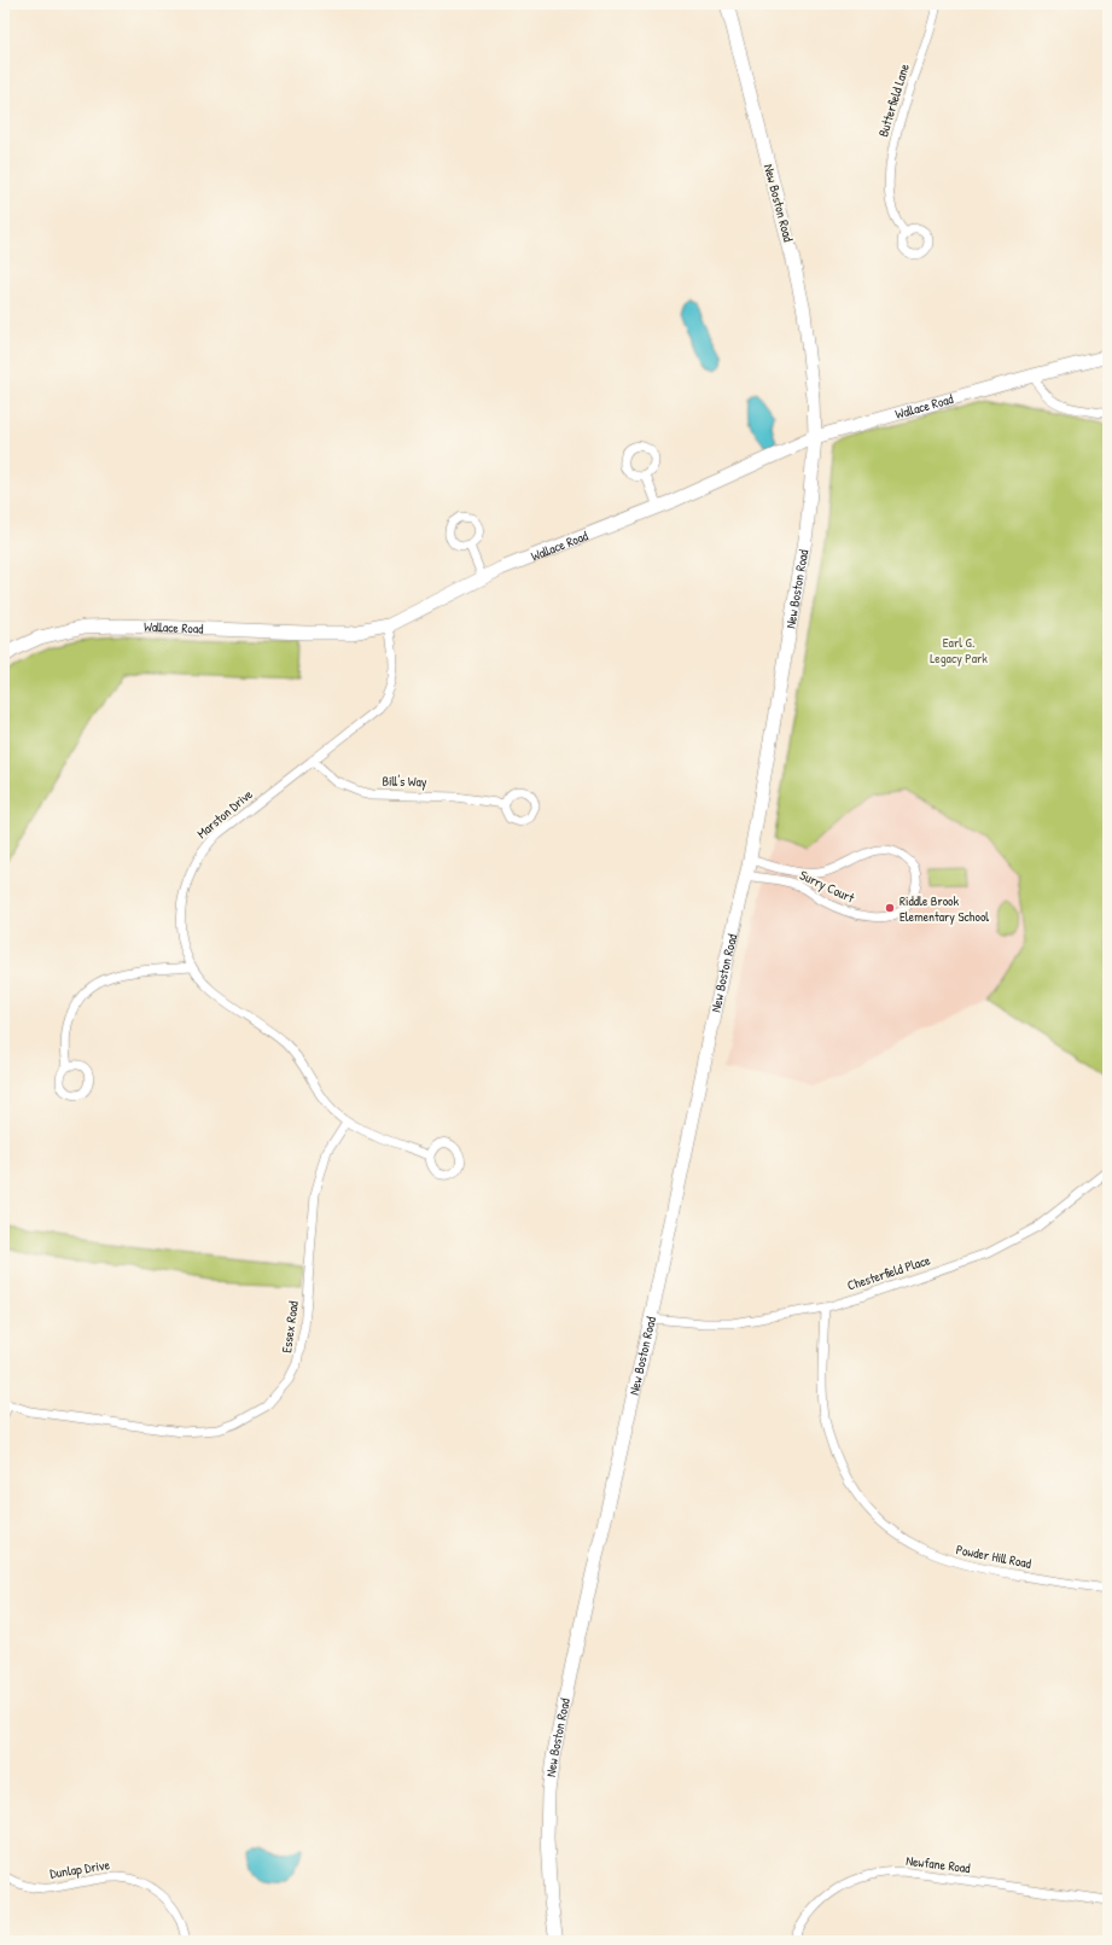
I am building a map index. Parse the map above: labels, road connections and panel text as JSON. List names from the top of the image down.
{
  "streets": {
    "street": [
      "Butterfield Lane",
      "New Boston Road",
      "Wallace Road",
      "Bill's Way",
      "Marston Drive",
      "Surry Court",
      "Chesterfield Place",
      "Essex Road",
      "Powder Hill Road",
      "Newfane Road",
      "Dunlap Drive"
    ]
  },
  "crossings": [
    ["New Boston Road", "Wallace Road"],
    ["New Boston Road", "Surry Court"],
    ["New Boston Road", "Chesterfield Place"],
    ["Wallace Road", "Marston Drive"],
    ["Bill's Way", "Marston Drive"],
    ["Marston Drive", "Essex Road"],
    ["Chesterfield Place", "Powder Hill Road"]
  ],
  "parks": ["Earl G. Legacy Park"],
  "places": ["Riddle Brook Elementary School"]
}
